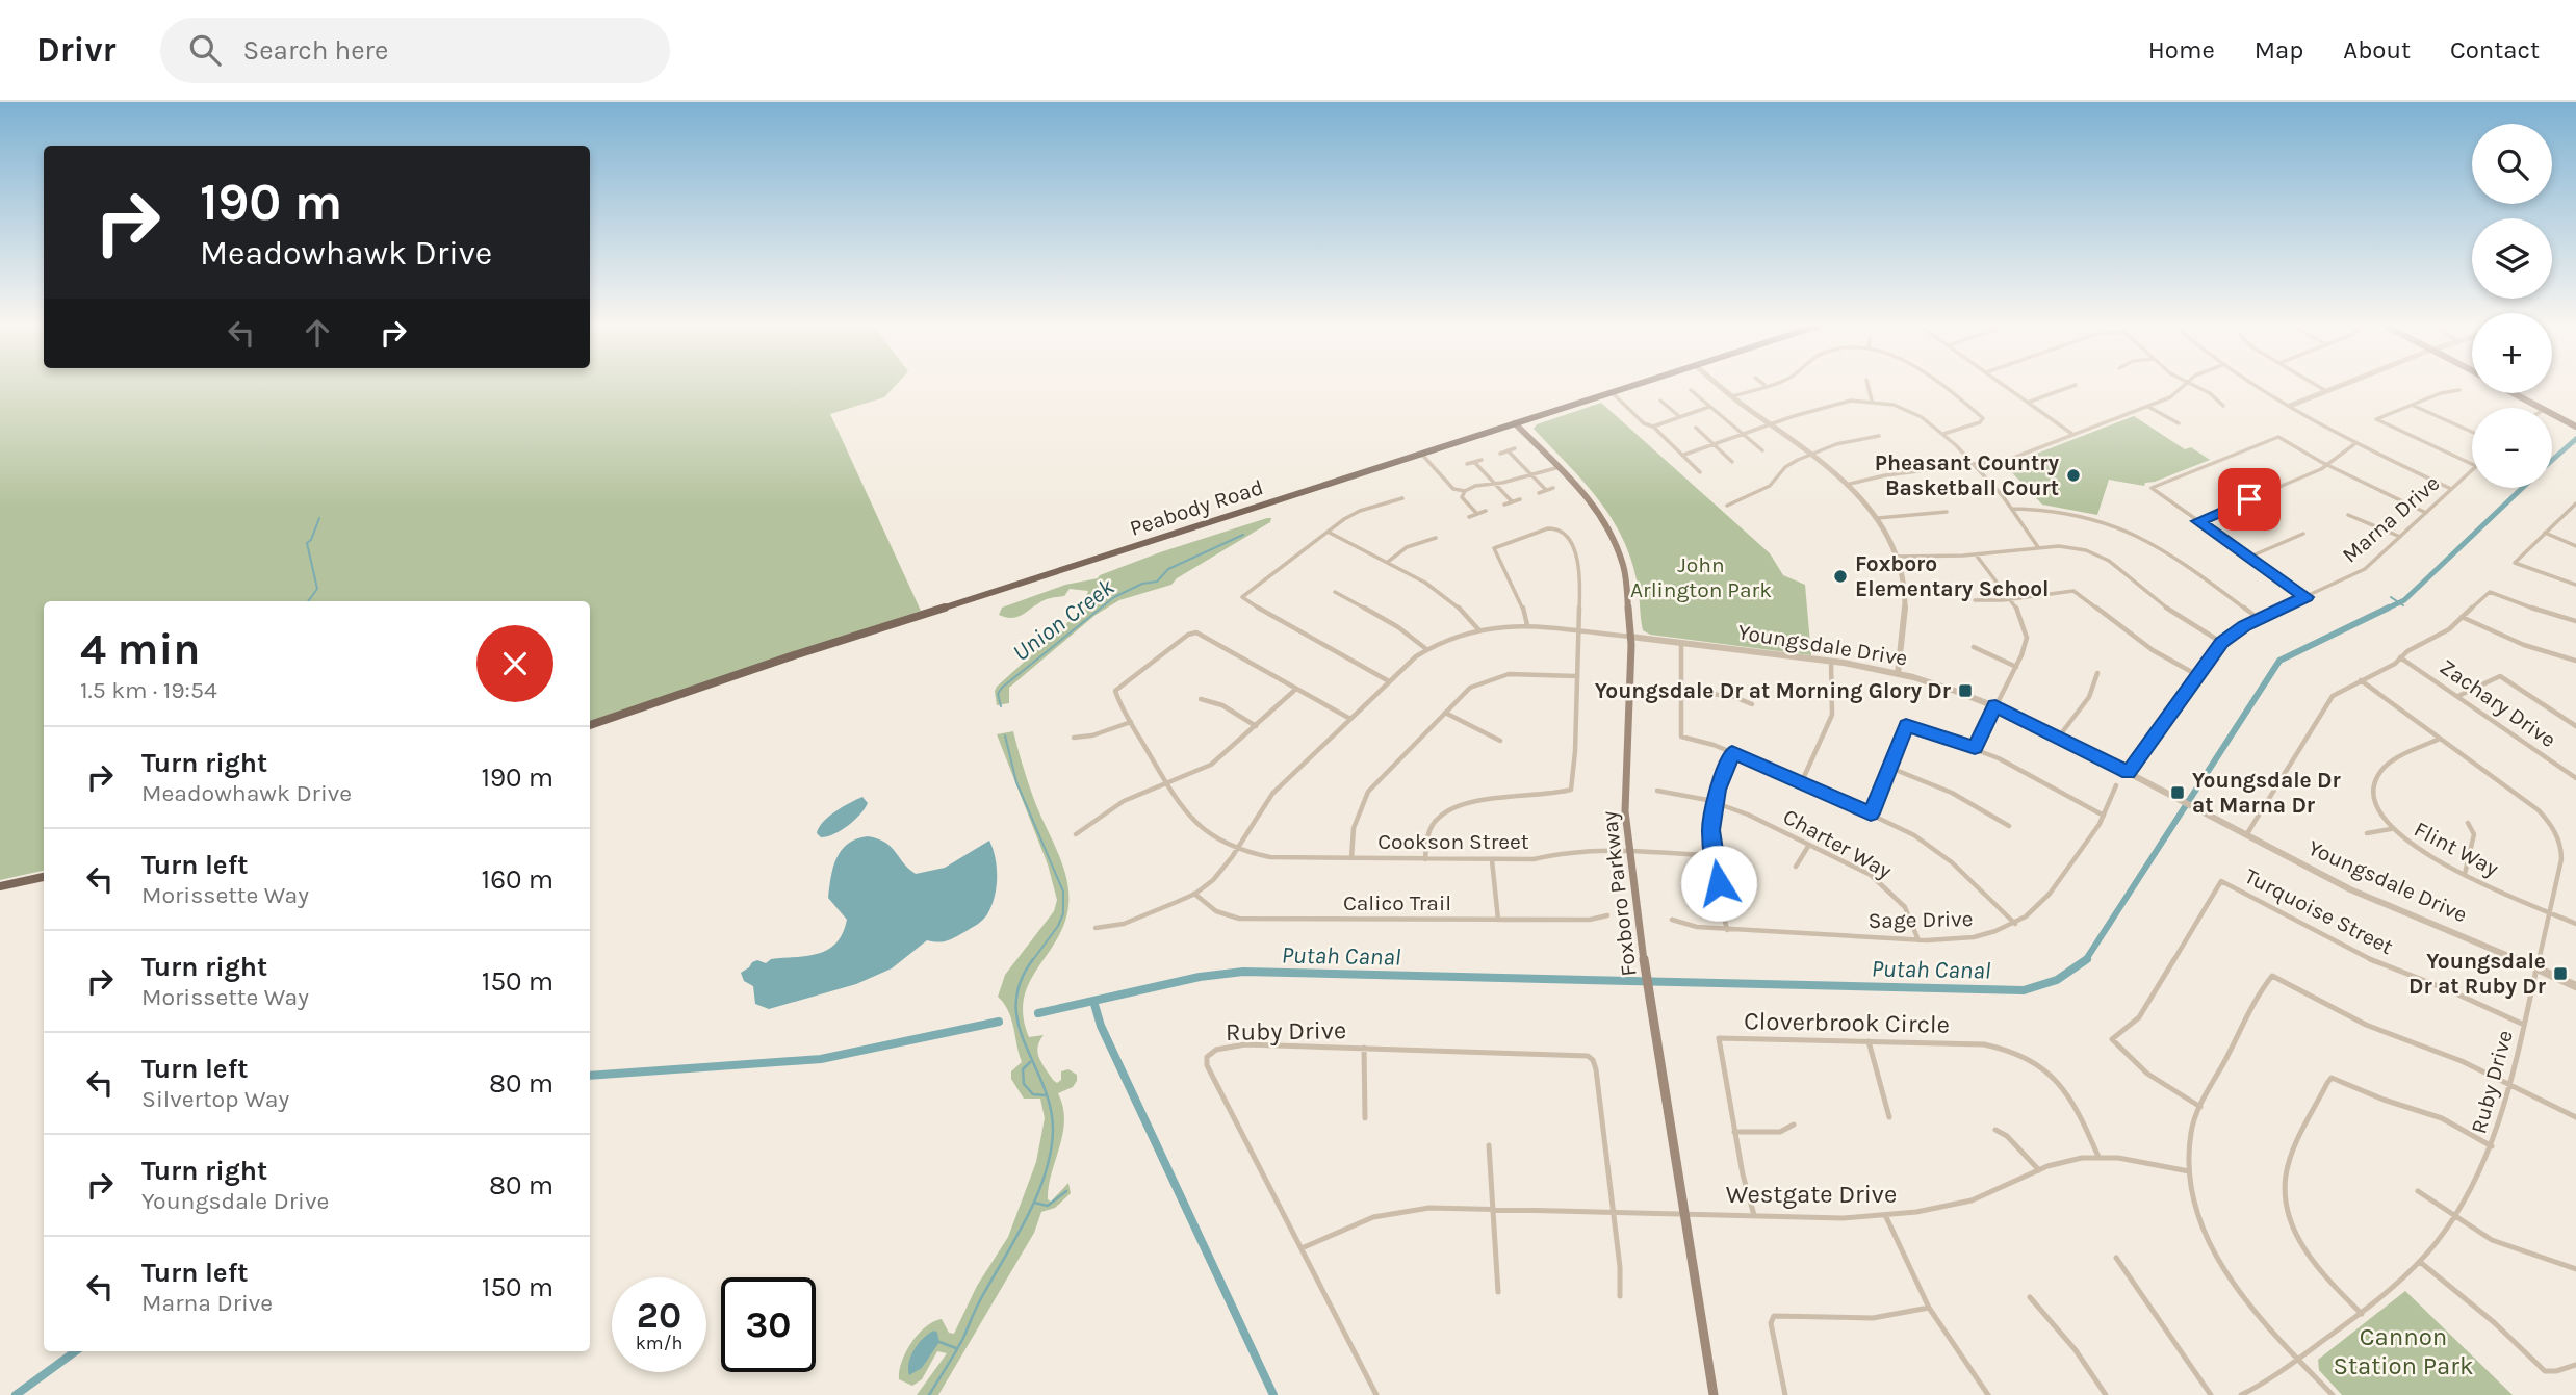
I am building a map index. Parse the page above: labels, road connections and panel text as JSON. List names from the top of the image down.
{
  "streets": {
    "main road": ["Peabody Road", "Foxboro Parkway"],
    "street": [
      "Marna Drive",
      "Youngsdale Drive",
      "Zachary Drive",
      "Cookson Street",
      "Charter Way",
      "Flint Way",
      "Calico Trail",
      "Turquoise Street",
      "Sage Drive",
      "Cloverbrook Circle",
      "Ruby Drive",
      "Westgate Drive"
    ]
  },
  "crossings": [
    ["Peabody Road", "Foxboro Parkway"],
    ["Marna Drive", "Youngsdale Drive"],
    ["Youngsdale Drive", "Cookson Street"],
    ["Youngsdale Drive", "Foxboro Parkway"],
    ["Youngsdale Drive", "Calico Trail"],
    ["Youngsdale Drive", "Ruby Drive"],
    ["Cookson Street", "Foxboro Parkway"],
    ["Charter Way", "Sage Drive"],
    ["Flint Way", "Ruby Drive"],
    ["Foxboro Parkway", "Westgate Drive"],
    ["Turquoise Street", "Ruby Drive"],
    ["Cloverbrook Circle", "Westgate Drive"],
    ["Ruby Drive", "Westgate Drive"]
  ],
  "water": ["Union Creek", "Putah Canal"],
  "parks": ["John Arlington Park", "Cannon Station Park"],
  "places": {
    "other": ["Pheasant Country Basketball Court", "Foxboro Elementary School"],
    "transit": ["Youngsdale Dr at Morning Glory Dr", "Youngsdale Dr at Marna Dr", "Youngsdale Dr at Ruby Dr"]
  },
  "page": {
    "header": "Drivr",
    "search": "Search here",
    "nav": [
      "Home",
      "Map",
      "About",
      "Contact"
    ],
    "map_buttons": ["+", "−"],
    "turn": ["190 m", "Meadowhawk Drive"],
    "heading": ["4 min", "1.5 km · 19:54"],
    "list": [
      {
        "name": "Turn right",
        "note": "Meadowhawk Drive",
        "value": "190 m"
      },
      {
        "name": "Turn left",
        "note": "Morissette Way",
        "value": "160 m"
      },
      {
        "name": "Turn right",
        "note": "Morissette Way",
        "value": "150 m"
      },
      {
        "name": "Turn left",
        "note": "Silvertop Way",
        "value": "80 m"
      },
      {
        "name": "Turn right",
        "note": "Youngsdale Drive",
        "value": "80 m"
      },
      {
        "name": "Turn left",
        "note": "Marna Drive",
        "value": "150 m"
      }
    ],
    "speed": "20 km/h",
    "limit": "30"
  }
}
